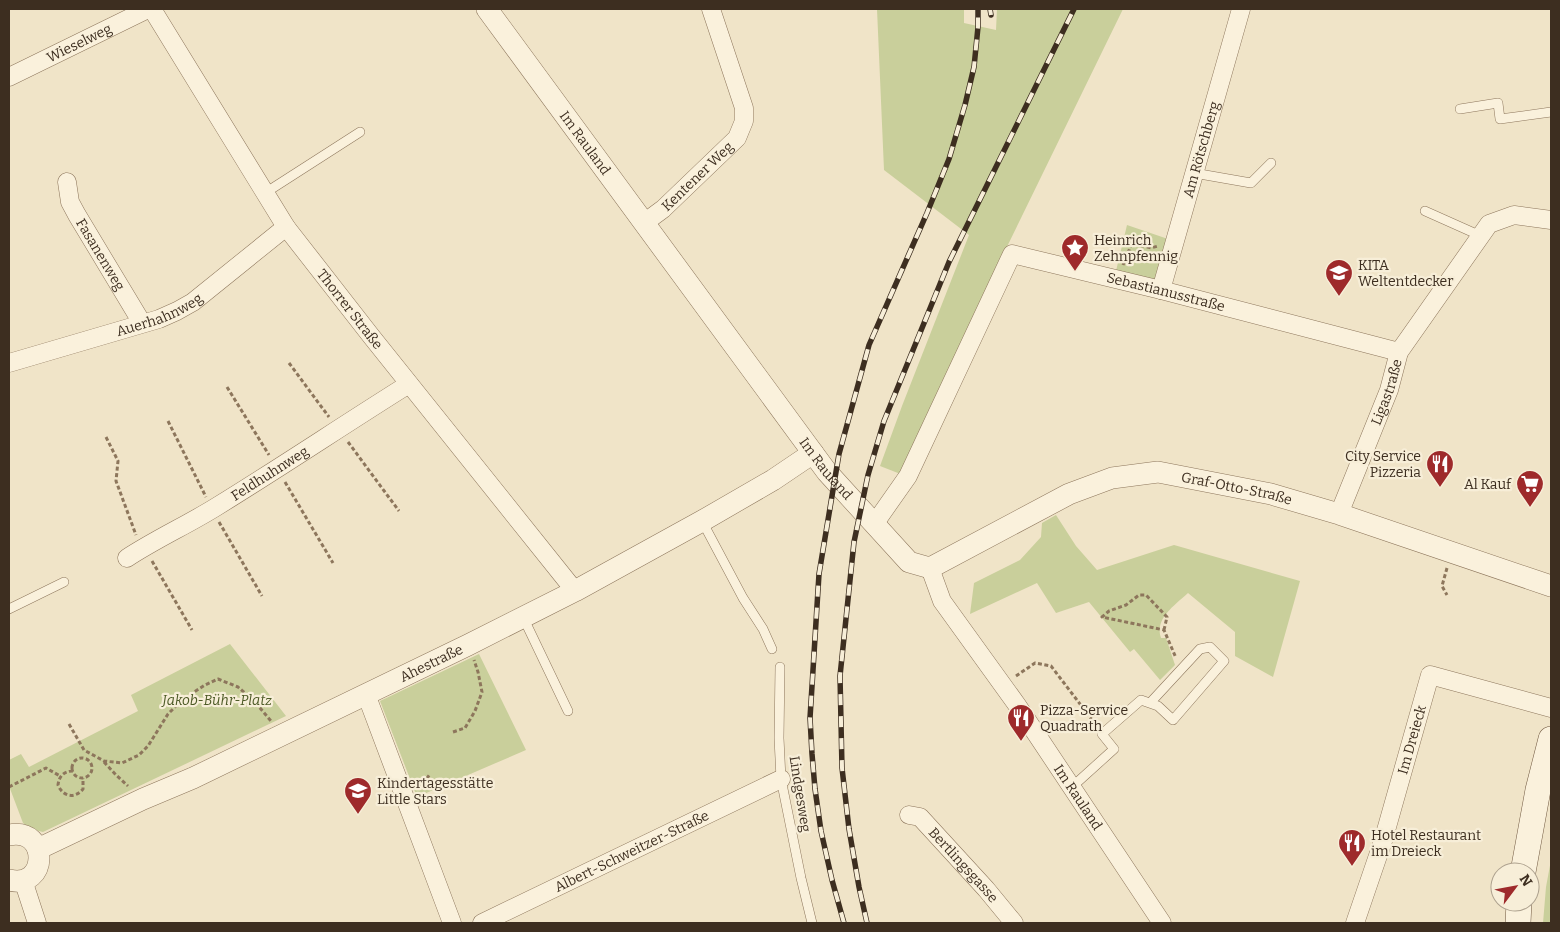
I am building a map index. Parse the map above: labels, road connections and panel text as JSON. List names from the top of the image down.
{
  "streets": {
    "street": [
      "Wieselweg",
      "Im Rauland",
      "Am Rötschberg",
      "Kentener Weg",
      "Fasanenweg",
      "Sebastianusstraße",
      "Thorrer Straße",
      "Auerhahnweg",
      "Ligastraße",
      "Feldhuhnweg",
      "Graf-Otto-Straße",
      "Ahestraße",
      "Im Dreieck",
      "Albert-Schweitzer-Straße",
      "Bertlingsgasse"
    ],
    "lane": ["Lindgesweg"]
  },
  "crossings": [
    ["Wieselweg", "Thorrer Straße"],
    ["Im Rauland", "Kentener Weg"],
    ["Im Rauland", "Sebastianusstraße"],
    ["Im Rauland", "Graf-Otto-Straße"],
    ["Im Rauland", "Ahestraße"],
    ["Am Rötschberg", "Sebastianusstraße"],
    ["Fasanenweg", "Auerhahnweg"],
    ["Sebastianusstraße", "Ligastraße"],
    ["Thorrer Straße", "Auerhahnweg"],
    ["Thorrer Straße", "Feldhuhnweg"],
    ["Thorrer Straße", "Ahestraße"],
    ["Ligastraße", "Graf-Otto-Straße"],
    ["Lindgesweg", "Albert-Schweitzer-Straße"]
  ],
  "parks": ["Jakob-Bühr-Platz"],
  "places": {
    "place": ["Heinrich Zehnpfennig"],
    "school or university": ["KITA Weltentdecker", "Kindertagesstätte Little Stars"],
    "restaurant": ["City Service Pizzeria", "Pizza-Service Quadrath", "Hotel Restaurant im Dreieck"],
    "supermarket": ["Al Kauf"]
  },
  "north": "top right"
}
